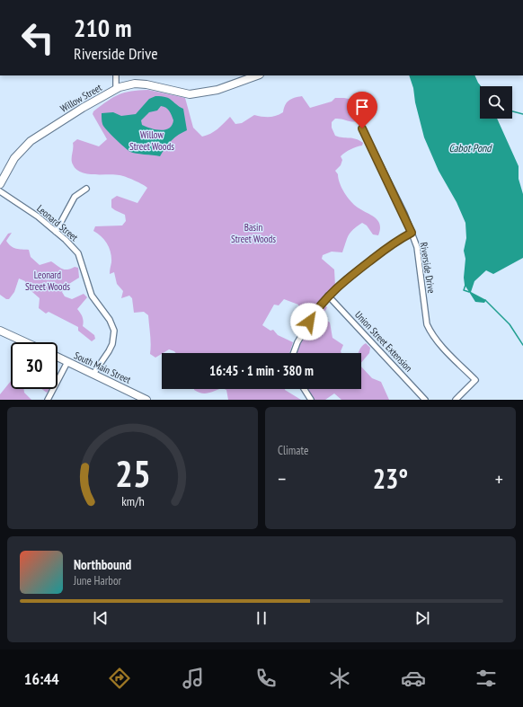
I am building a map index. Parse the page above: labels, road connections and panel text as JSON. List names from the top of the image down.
{
  "streets": {
    "street": [
      "Willow Street",
      "Leonard Street",
      "Riverside Drive",
      "Union Street Extension",
      "South Main Street"
    ]
  },
  "crossings": [
    ["Leonard Street", "South Main Street"]
  ],
  "water": ["Cabot Pond"],
  "parks": ["Willow Street Woods", "Basin Street Woods", "Leonard Street Woods"],
  "page": {
    "turn": ["210 m", "Riverside Drive"],
    "limit": "30",
    "trip": "16:45 · 1 min · 380 m",
    "tile": "Climate",
    "heat": ["−", "23°", "+"],
    "song": ["Northbound", "June Harbor"],
    "tabs": "16:44",
    "gauge": ["25", "km/h"]
  }
}
